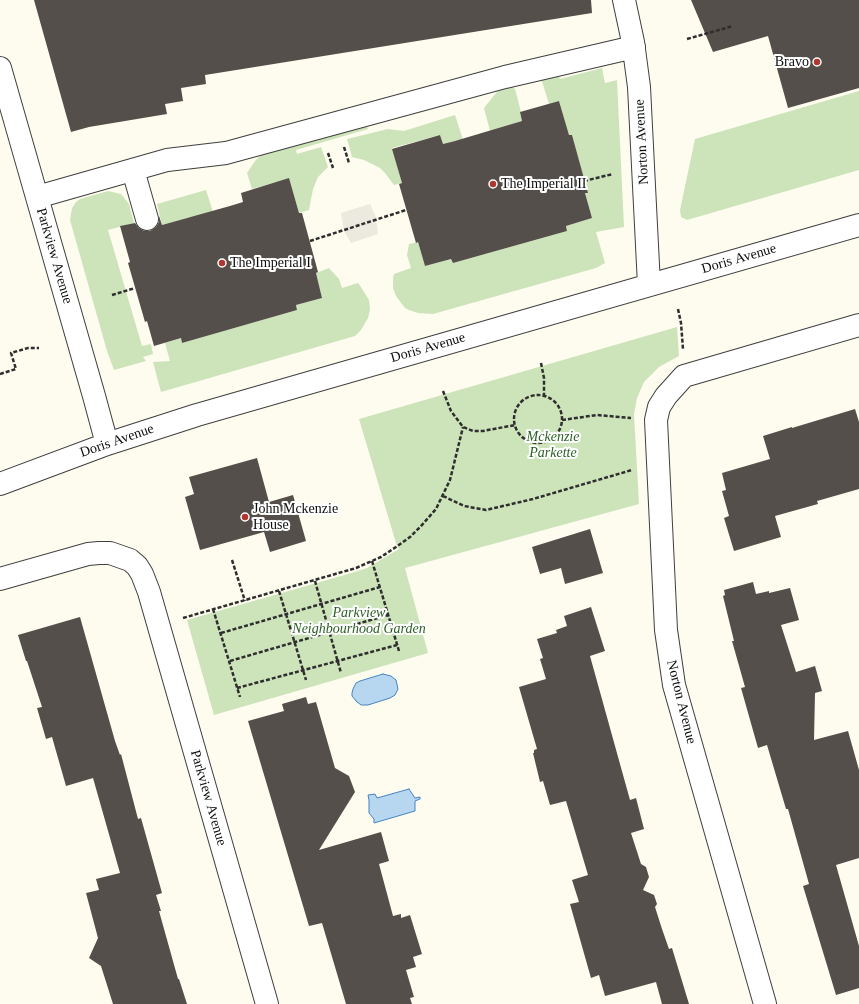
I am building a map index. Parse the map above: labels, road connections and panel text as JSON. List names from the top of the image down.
{
  "streets": {
    "street": ["Norton Avenue", "Parkview Avenue", "Doris Avenue"]
  },
  "crossings": [
    ["Norton Avenue", "Doris Avenue"],
    ["Parkview Avenue", "Doris Avenue"]
  ],
  "parks": ["Mckenzie Parkette", "Parkview Neighbourhood Garden"],
  "places": [
    "Bravo",
    "The Imperial II",
    "The Imperial I",
    "John Mckenzie House"
  ]
}
